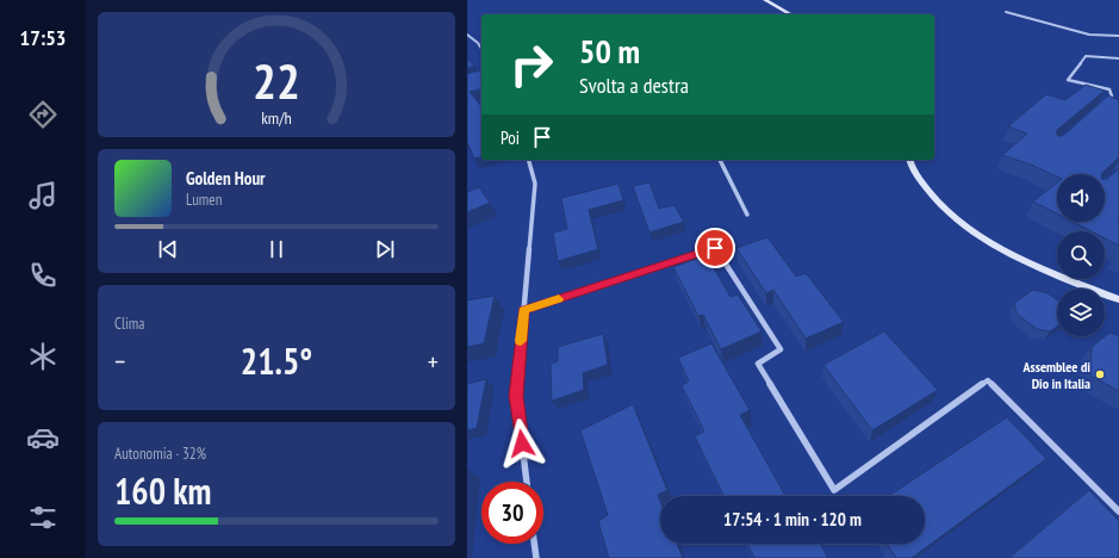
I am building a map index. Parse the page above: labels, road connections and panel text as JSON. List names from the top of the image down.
{
  "places": ["Assemblee di Dio in Italia"],
  "page": {
    "tabs": "17:53",
    "turn": ["50 m", "Svolta a destra"],
    "then": "Poi",
    "song": ["Golden Hour", "Lumen"],
    "tile": [
      "Clima",
      ["Autonomia · 32%", "160 km"]
    ],
    "heat": ["−", "21.5°", "+"],
    "limit": "30",
    "trip": "17:54 · 1 min · 120 m",
    "gauge": ["22", "km/h"]
  }
}
